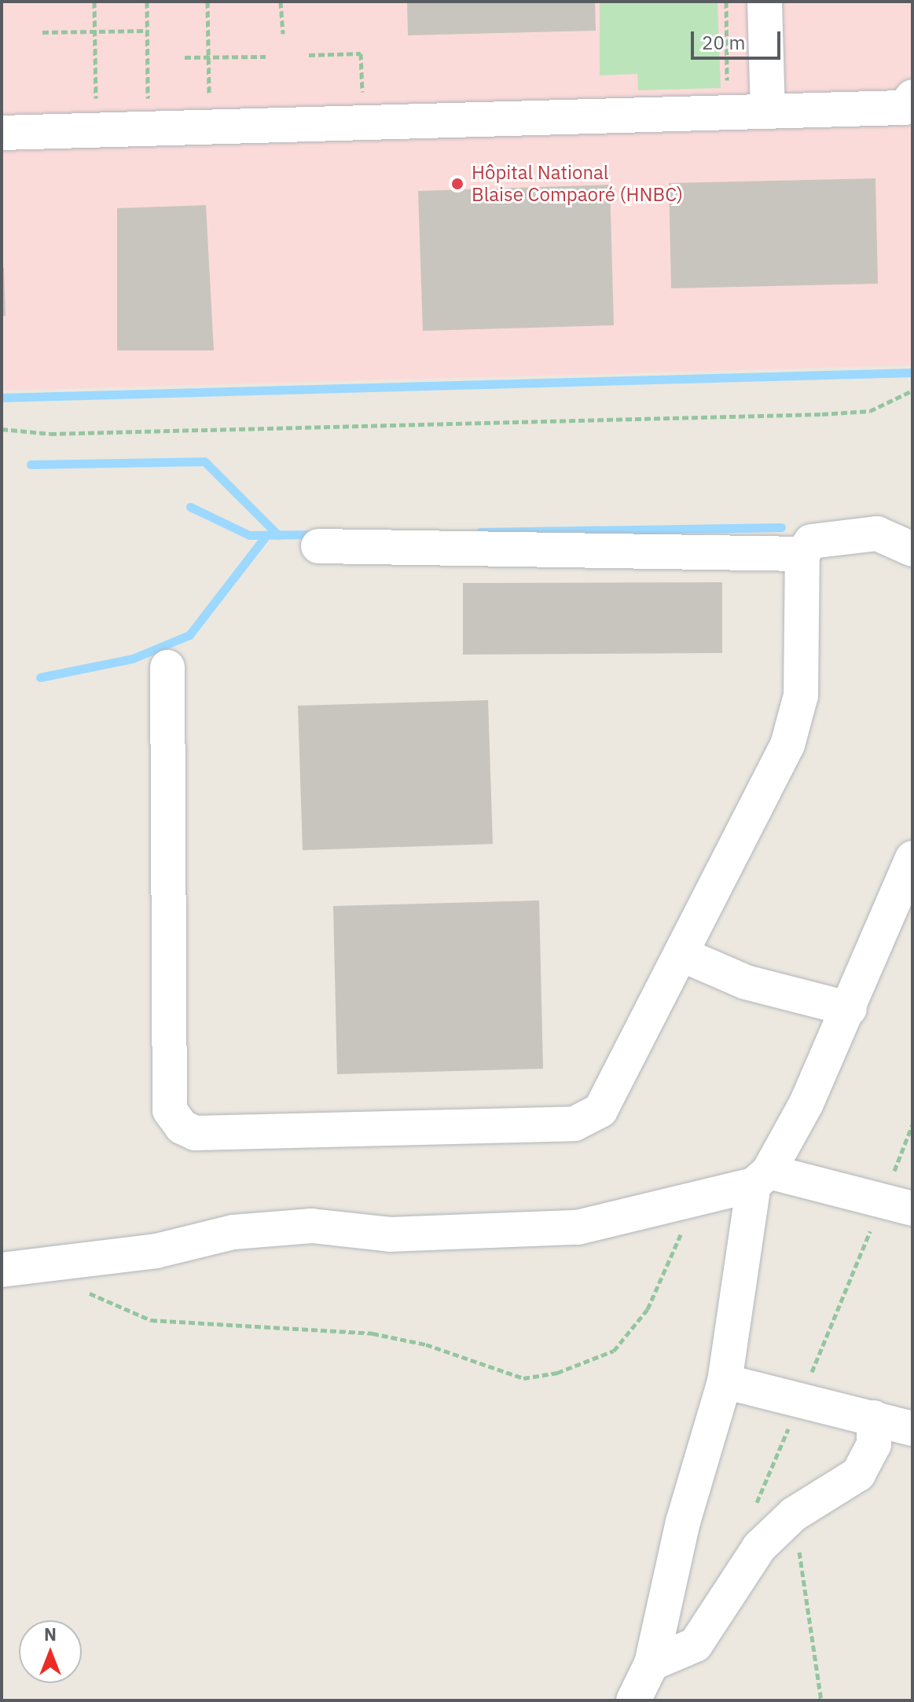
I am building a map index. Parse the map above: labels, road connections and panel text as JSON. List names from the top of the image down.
{
  "places": ["Hôpital National Blaise Compaoré (HNBC)"],
  "scale_bar": "20 m",
  "north": "top"
}
